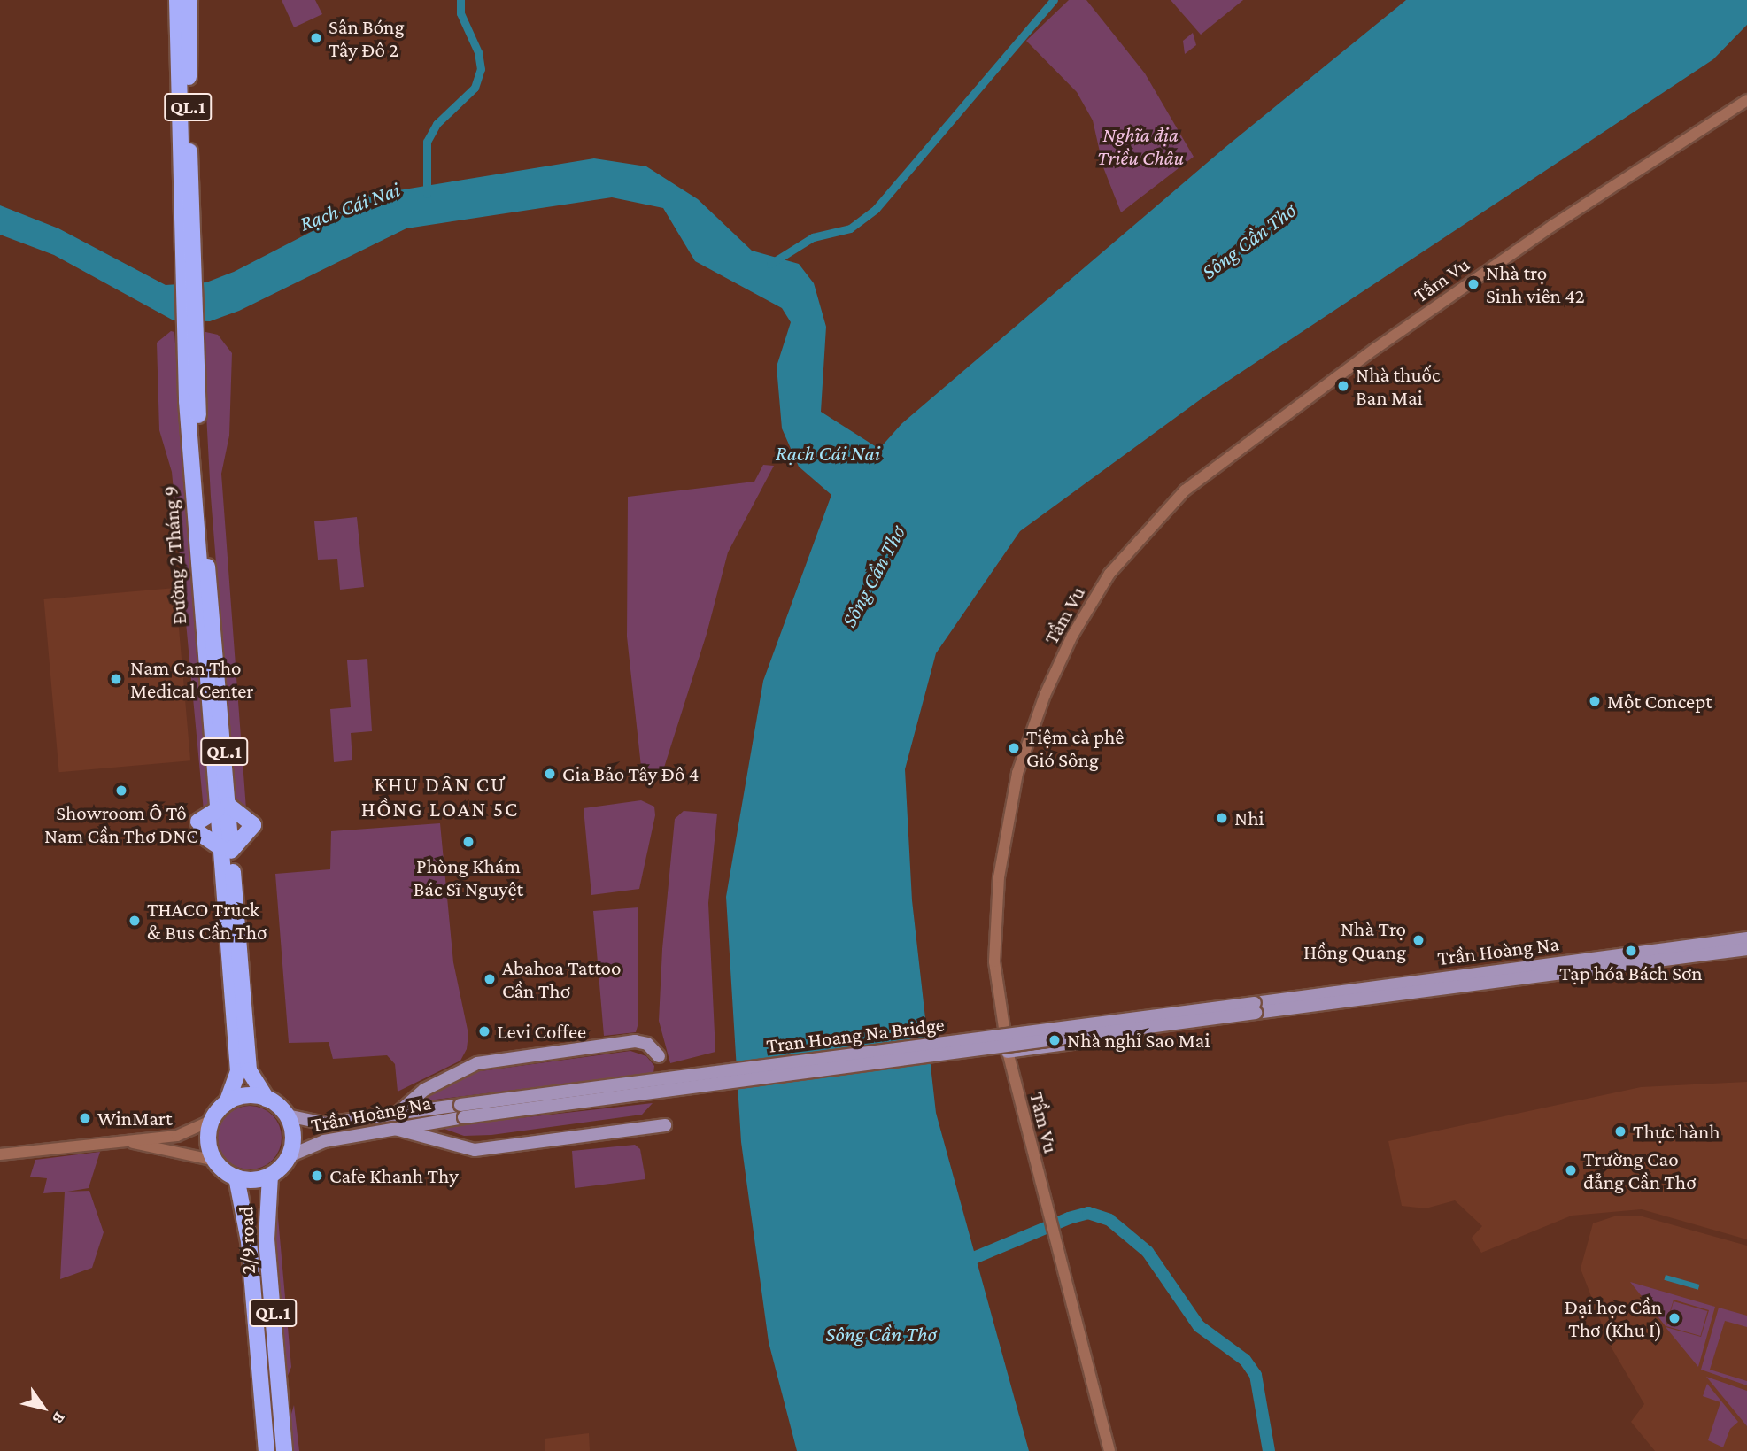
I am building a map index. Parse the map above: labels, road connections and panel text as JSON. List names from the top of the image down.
{
  "streets": {
    "highway": ["QL.1", "Đường 2 Tháng 9", "2/9 road"],
    "main road": ["Trần Hoàng Na", "Tran Hoang Na Bridge"],
    "street": ["Tầm Vu"]
  },
  "crossings": [
    ["Đường 2 Tháng 9", "Trần Hoàng Na"],
    ["Đường 2 Tháng 9", "2/9 road"],
    ["Trần Hoàng Na", "Tran Hoang Na Bridge"],
    ["Trần Hoàng Na", "2/9 road"]
  ],
  "districts": ["KHU DÂN CƯ HỒNG LOAN 5C"],
  "water": ["Rạch Cái Nai", "Sông Cần Thơ"],
  "parks": ["Nghĩa địa Triều Châu"],
  "places": [
    "Sân Bóng Tây Đô 2",
    "Nhà trọ Sinh viên 42",
    "Nhà thuốc Ban Mai",
    "Nam Can Tho Medical Center",
    "Một Concept",
    "Tiệm cà phê Gió Sông",
    "Gia Bảo Tây Đô 4",
    "Showroom Ô Tô Nam Cần Thơ DNC",
    "Nhi",
    "Phòng Khám Bác Sĩ Nguyệt",
    "THACO Truck & Bus Cần Thơ",
    "Nhà Trọ Hồng Quang",
    "Tạp hóa Bách Sơn",
    "Abahoa Tattoo Cần Thơ",
    "Levi Coffee",
    "Nhà nghỉ Sao Mai",
    "WinMart",
    "Thực hành",
    "Trường Cao đẳng Cần Thơ",
    "Cafe Khanh Thy",
    "Đại học Cần Thơ (Khu I)"
  ],
  "north": "bottom right"
}
